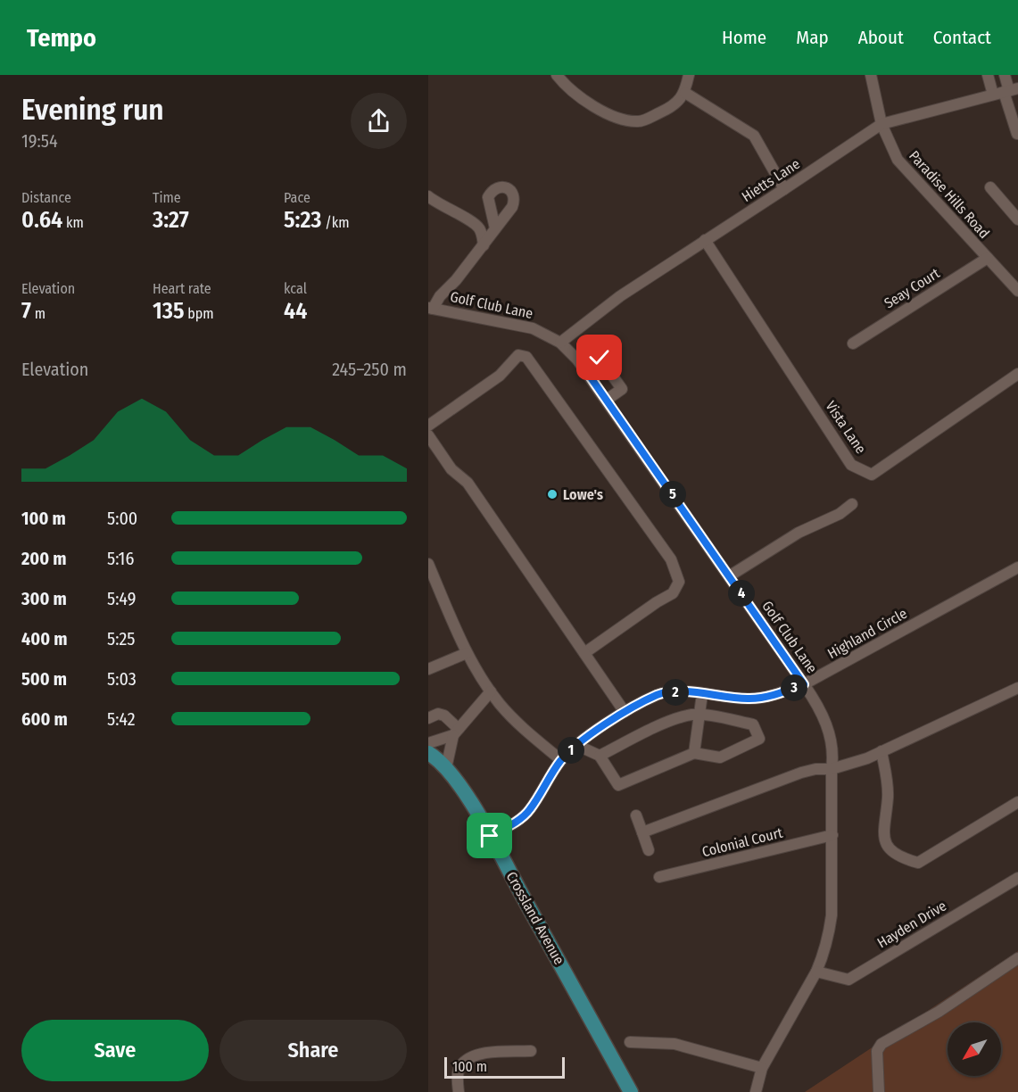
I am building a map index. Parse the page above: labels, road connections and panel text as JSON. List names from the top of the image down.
{
  "streets": {
    "main road": ["Crossland Avenue"],
    "street": [
      "Hietts Lane",
      "Paradise Hills Road",
      "Seay Court",
      "Golf Club Lane",
      "Vista Lane",
      "Highland Circle",
      "Colonial Court",
      "Hayden Drive"
    ]
  },
  "crossings": [
    ["Hietts Lane", "Paradise Hills Road"],
    ["Hietts Lane", "Golf Club Lane"],
    ["Hietts Lane", "Vista Lane"],
    ["Paradise Hills Road", "Seay Court"],
    ["Golf Club Lane", "Highland Circle"],
    ["Golf Club Lane", "Colonial Court"],
    ["Golf Club Lane", "Hayden Drive"],
    ["Highland Circle", "Crossland Avenue"]
  ],
  "places": ["Lowe's"],
  "scale_bar": "100 m",
  "north": "bottom left",
  "page": {
    "header": "Tempo",
    "nav": [
      "Home",
      "Map",
      "About",
      "Contact"
    ],
    "heading": ["Evening run", "19:54"],
    "stats": [
      ["Distance", "0.64 km"],
      ["Time", "3:27"],
      ["Pace", "5:23 /km"],
      ["Elevation", "7 m"],
      ["Heart rate", "135 bpm"],
      ["kcal", "44"]
    ],
    "chart": ["Elevation", "245–250 m"],
    "pins": [
      "5",
      "4",
      "3",
      "2",
      "1"
    ],
    "list": [
      {
        "name": "100 m",
        "note": "5:00"
      },
      {
        "name": "200 m",
        "note": "5:16"
      },
      {
        "name": "300 m",
        "note": "5:49"
      },
      {
        "name": "400 m",
        "note": "5:25"
      },
      {
        "name": "500 m",
        "note": "5:03"
      },
      {
        "name": "600 m",
        "note": "5:42"
      }
    ],
    "buttons": ["Save", "Share"],
    "scale": "100 m"
  }
}
